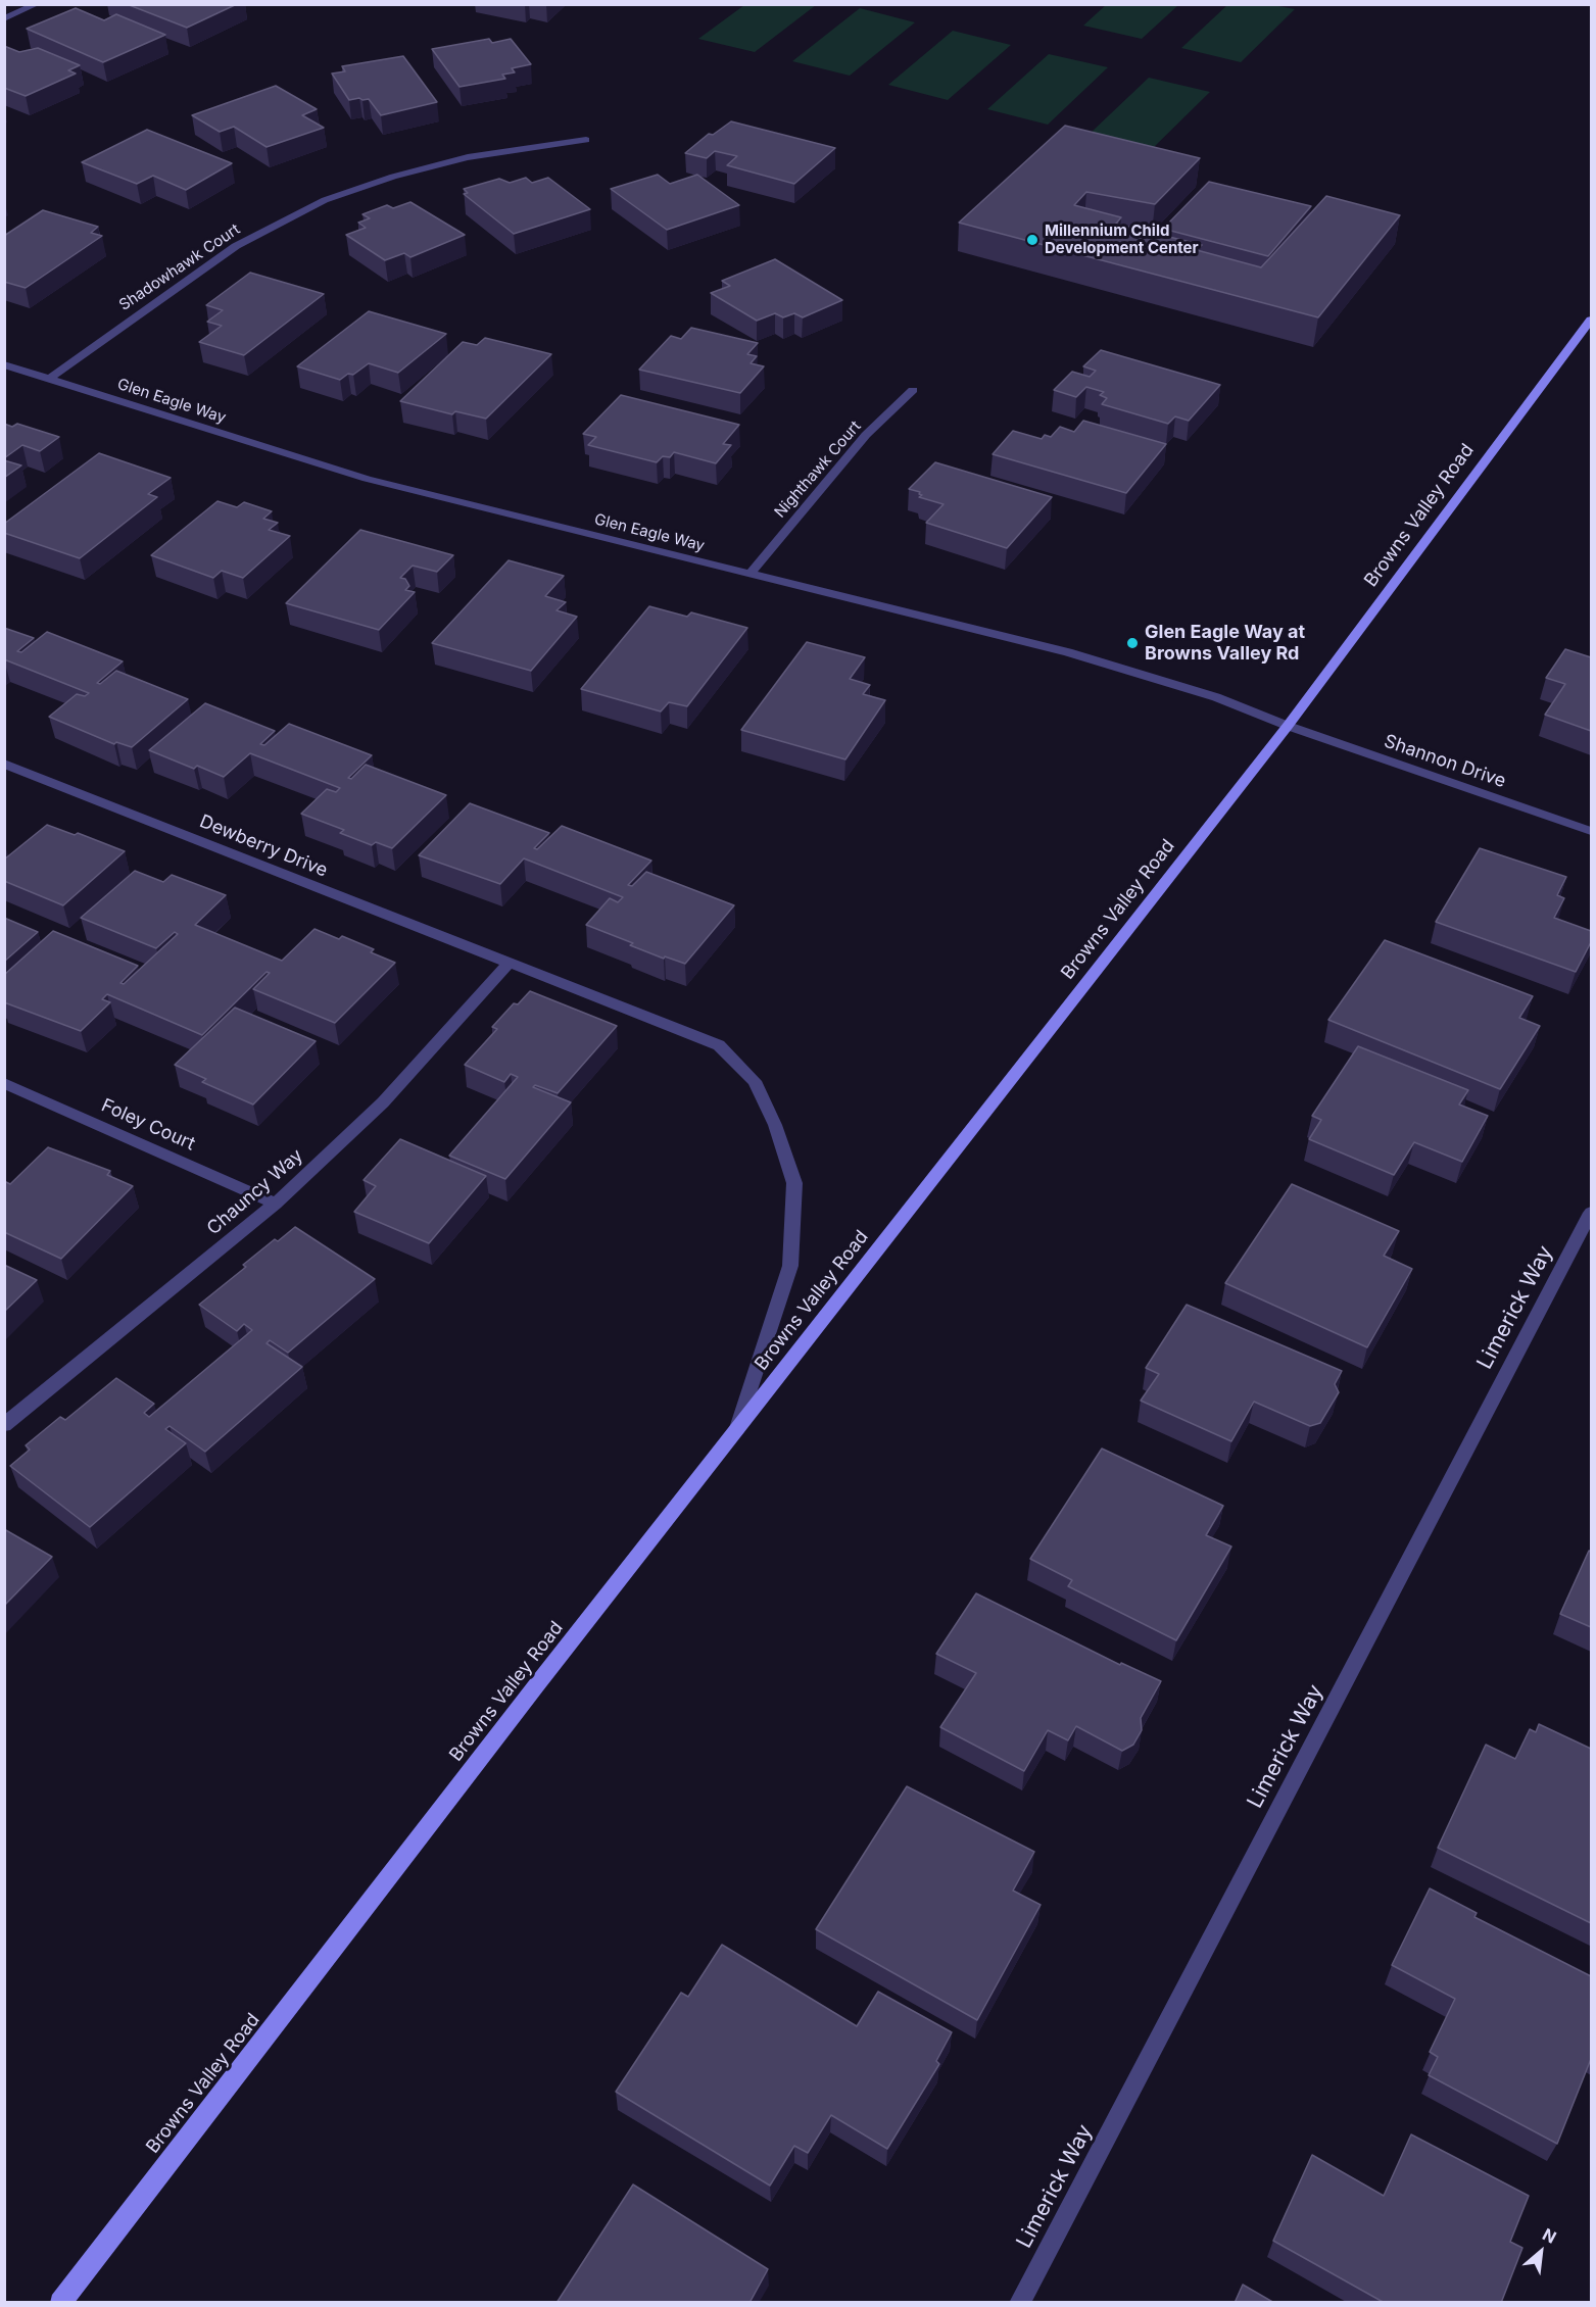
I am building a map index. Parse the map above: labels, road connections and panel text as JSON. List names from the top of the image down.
{
  "streets": {
    "main road": ["Browns Valley Road"],
    "street": [
      "Shadowhawk Court",
      "Glen Eagle Way",
      "Nighthawk Court",
      "Shannon Drive",
      "Dewberry Drive",
      "Foley Court",
      "Chauncy Way",
      "Limerick Way"
    ]
  },
  "crossings": [
    ["Shadowhawk Court", "Glen Eagle Way"],
    ["Glen Eagle Way", "Nighthawk Court"],
    ["Glen Eagle Way", "Browns Valley Road"],
    ["Glen Eagle Way", "Shannon Drive"],
    ["Browns Valley Road", "Shannon Drive"],
    ["Browns Valley Road", "Dewberry Drive"],
    ["Dewberry Drive", "Chauncy Way"],
    ["Foley Court", "Chauncy Way"]
  ],
  "places": ["Millennium Child Development Center", "Glen Eagle Way at Browns Valley Rd"],
  "north": "top right"
}
